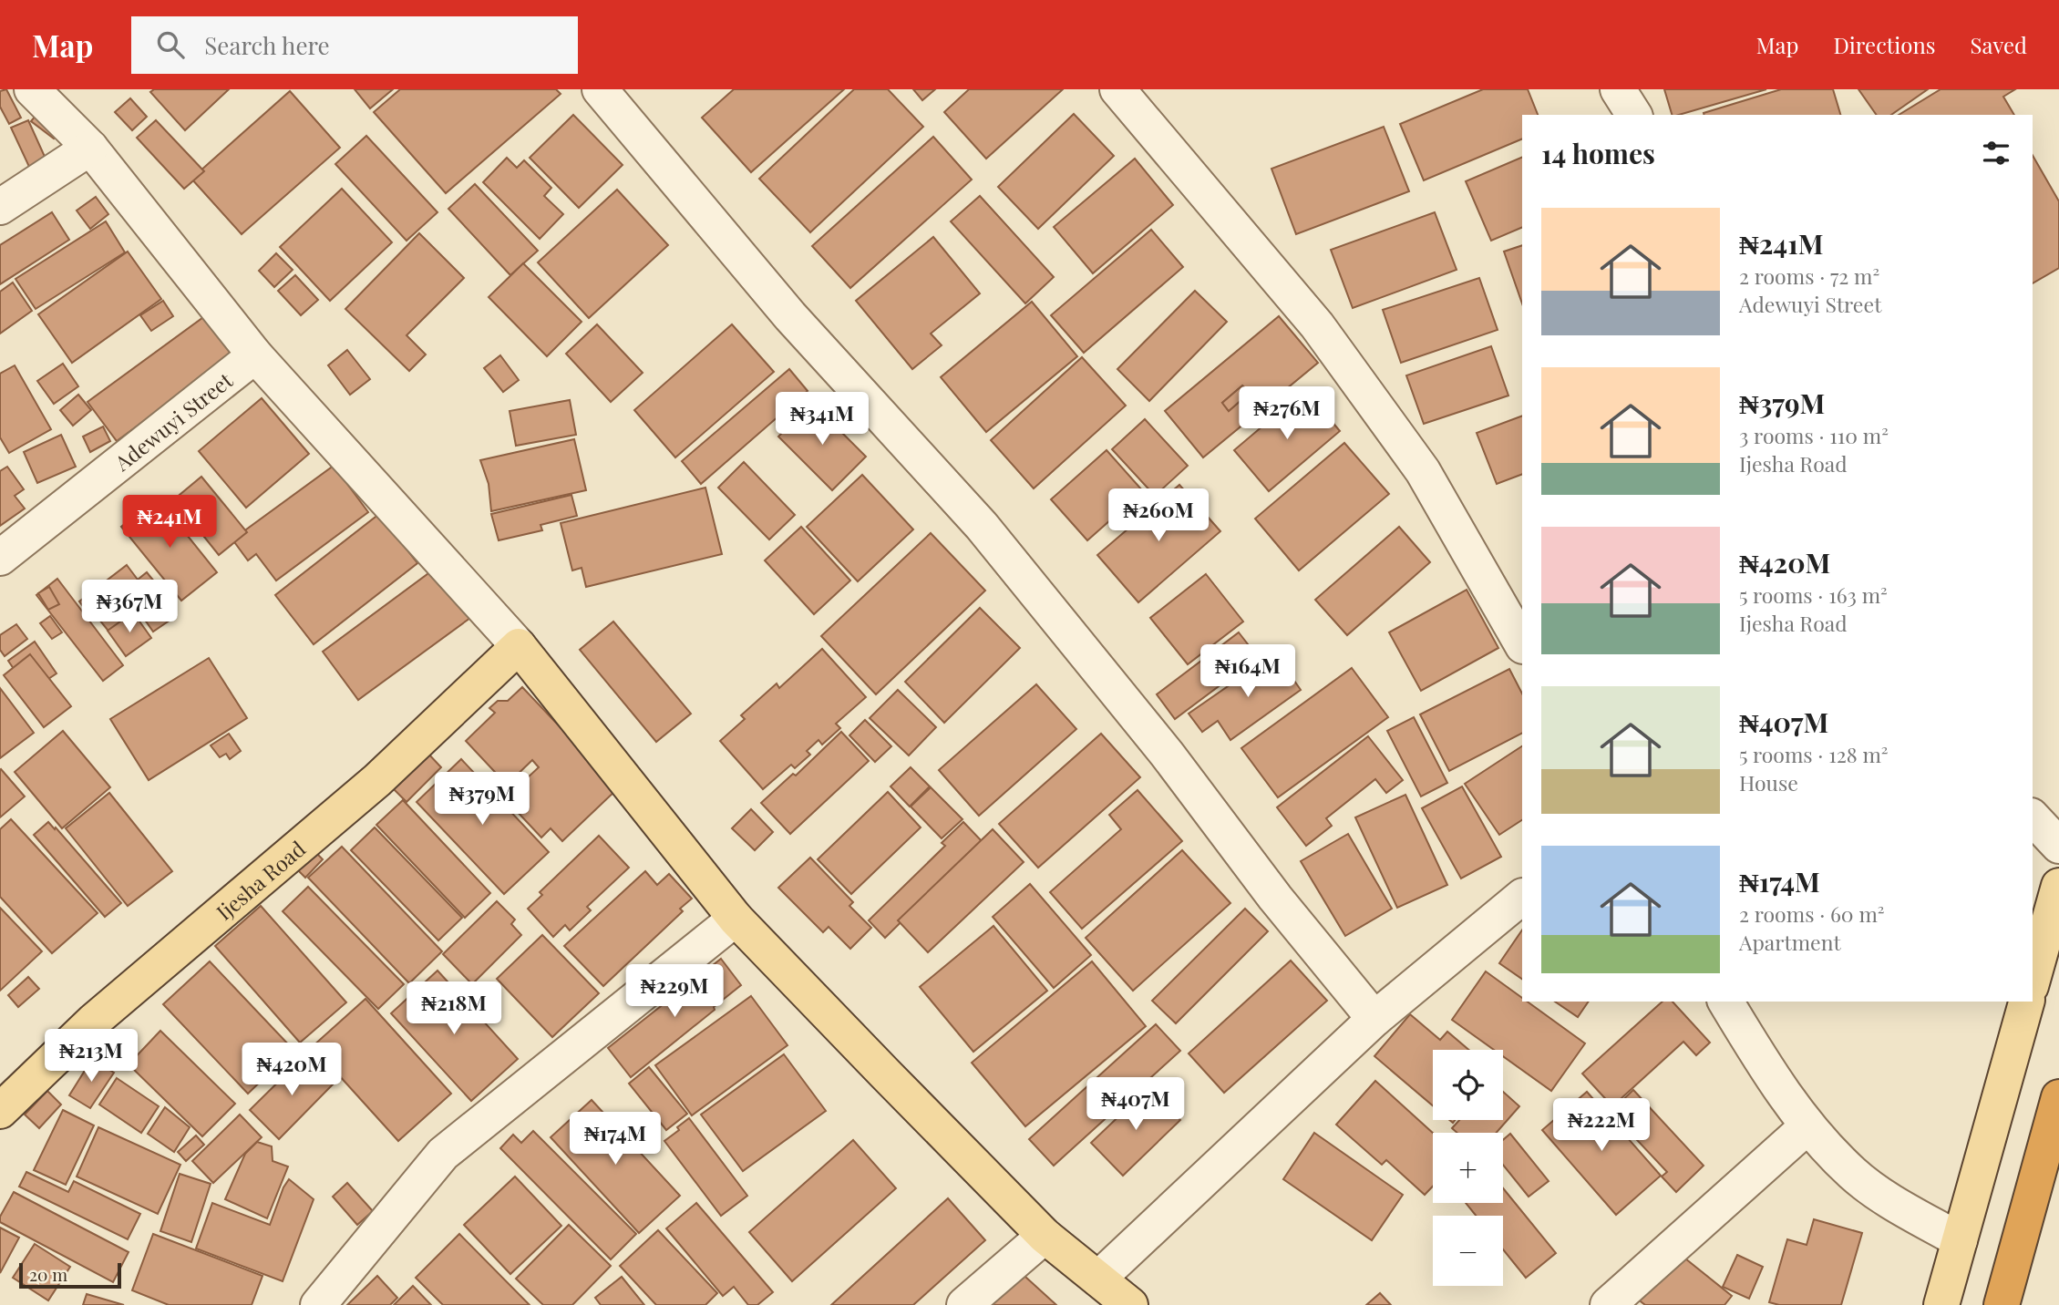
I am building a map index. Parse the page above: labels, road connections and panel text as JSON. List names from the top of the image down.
{
  "streets": {
    "main road": ["Ijesha Road"],
    "street": ["Adewuyi Street"]
  },
  "scale_bar": "20 m",
  "page": {
    "header": "Map",
    "search": "Search here",
    "nav": ["Map", "Directions", "Saved"],
    "heading": "14 homes",
    "list": [
      {
        "name": "₦241M",
        "note": "2 rooms · 72 m² · Adewuyi Street"
      },
      {
        "name": "₦379M",
        "note": "3 rooms · 110 m² · Ijesha Road"
      },
      {
        "name": "₦420M",
        "note": "5 rooms · 163 m² · Ijesha Road"
      },
      {
        "name": "₦407M",
        "note": "5 rooms · 128 m² · House"
      },
      {
        "name": "₦174M",
        "note": "2 rooms · 60 m² · Apartment"
      }
    ],
    "price": [
      "₦276M",
      "₦341M",
      "₦260M",
      "₦241M",
      "₦367M",
      "₦164M",
      "₦379M",
      "₦229M",
      "₦218M",
      "₦213M",
      "₦420M",
      "₦407M",
      "₦222M",
      "₦174M"
    ],
    "map_buttons": ["+", "−"],
    "scale": "20 m"
  }
}
